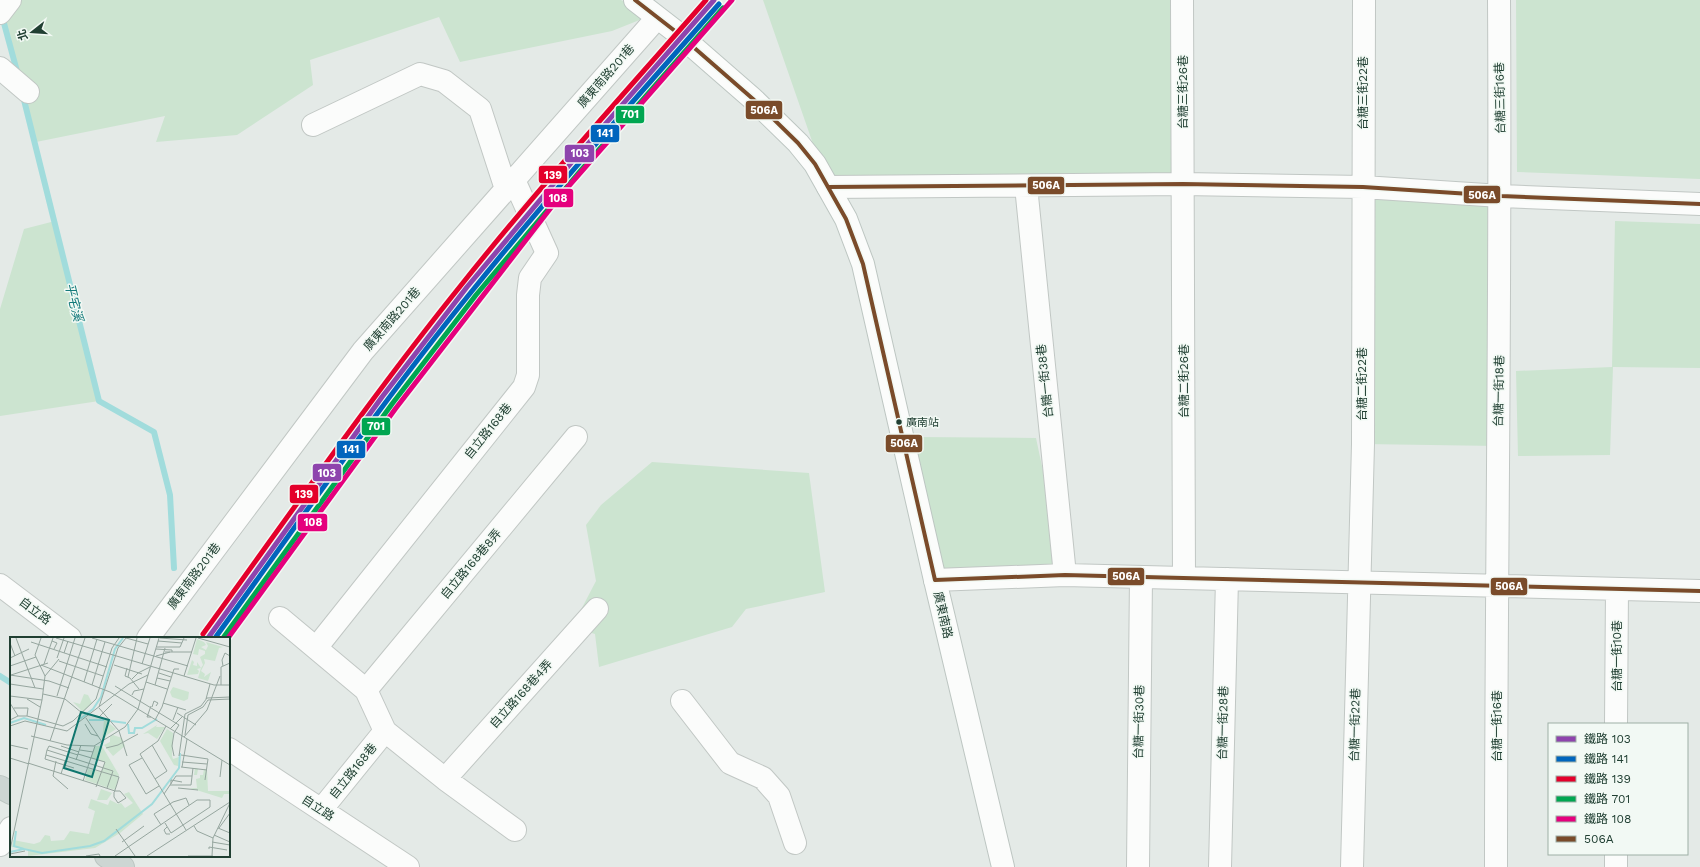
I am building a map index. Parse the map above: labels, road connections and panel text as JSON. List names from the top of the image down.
{
  "streets": {
    "street": [
      "廣東南路201巷",
      "台糖三街26巷",
      "台糖三街22巷",
      "台糖三街16巷",
      "台糖一街38巷",
      "台糖二街26巷",
      "台糖二街22巷",
      "台糖一街18巷",
      "自立路168巷",
      "自立路168巷8弄",
      "自立路",
      "廣東南路",
      "台糖一街10巷",
      "自立路168巷4弄",
      "台糖一街30巷",
      "台糖一街28巷",
      "台糖一街22巷",
      "台糖一街16巷"
    ]
  },
  "crossings": [
    ["廣東南路201巷", "自立路168巷"],
    ["廣東南路201巷", "廣東南路"],
    ["台糖三街26巷", "台糖二街26巷"],
    ["台糖三街22巷", "台糖二街22巷"],
    ["台糖三街16巷", "台糖一街18巷"],
    ["台糖二街22巷", "台糖一街22巷"],
    ["台糖一街18巷", "台糖一街16巷"],
    ["自立路168巷", "自立路"]
  ],
  "water": ["平宅溪"],
  "places": ["廣南站"],
  "lines": [
    "rail line 103",
    "rail line 139",
    "rail line 108",
    "transit line 506A",
    "rail line 141",
    "rail line 701"
  ],
  "legend": [
    "鐵路 103",
    "鐵路 141",
    "鐵路 139",
    "鐵路 701",
    "鐵路 108",
    "506A"
  ],
  "north": "left"
}
